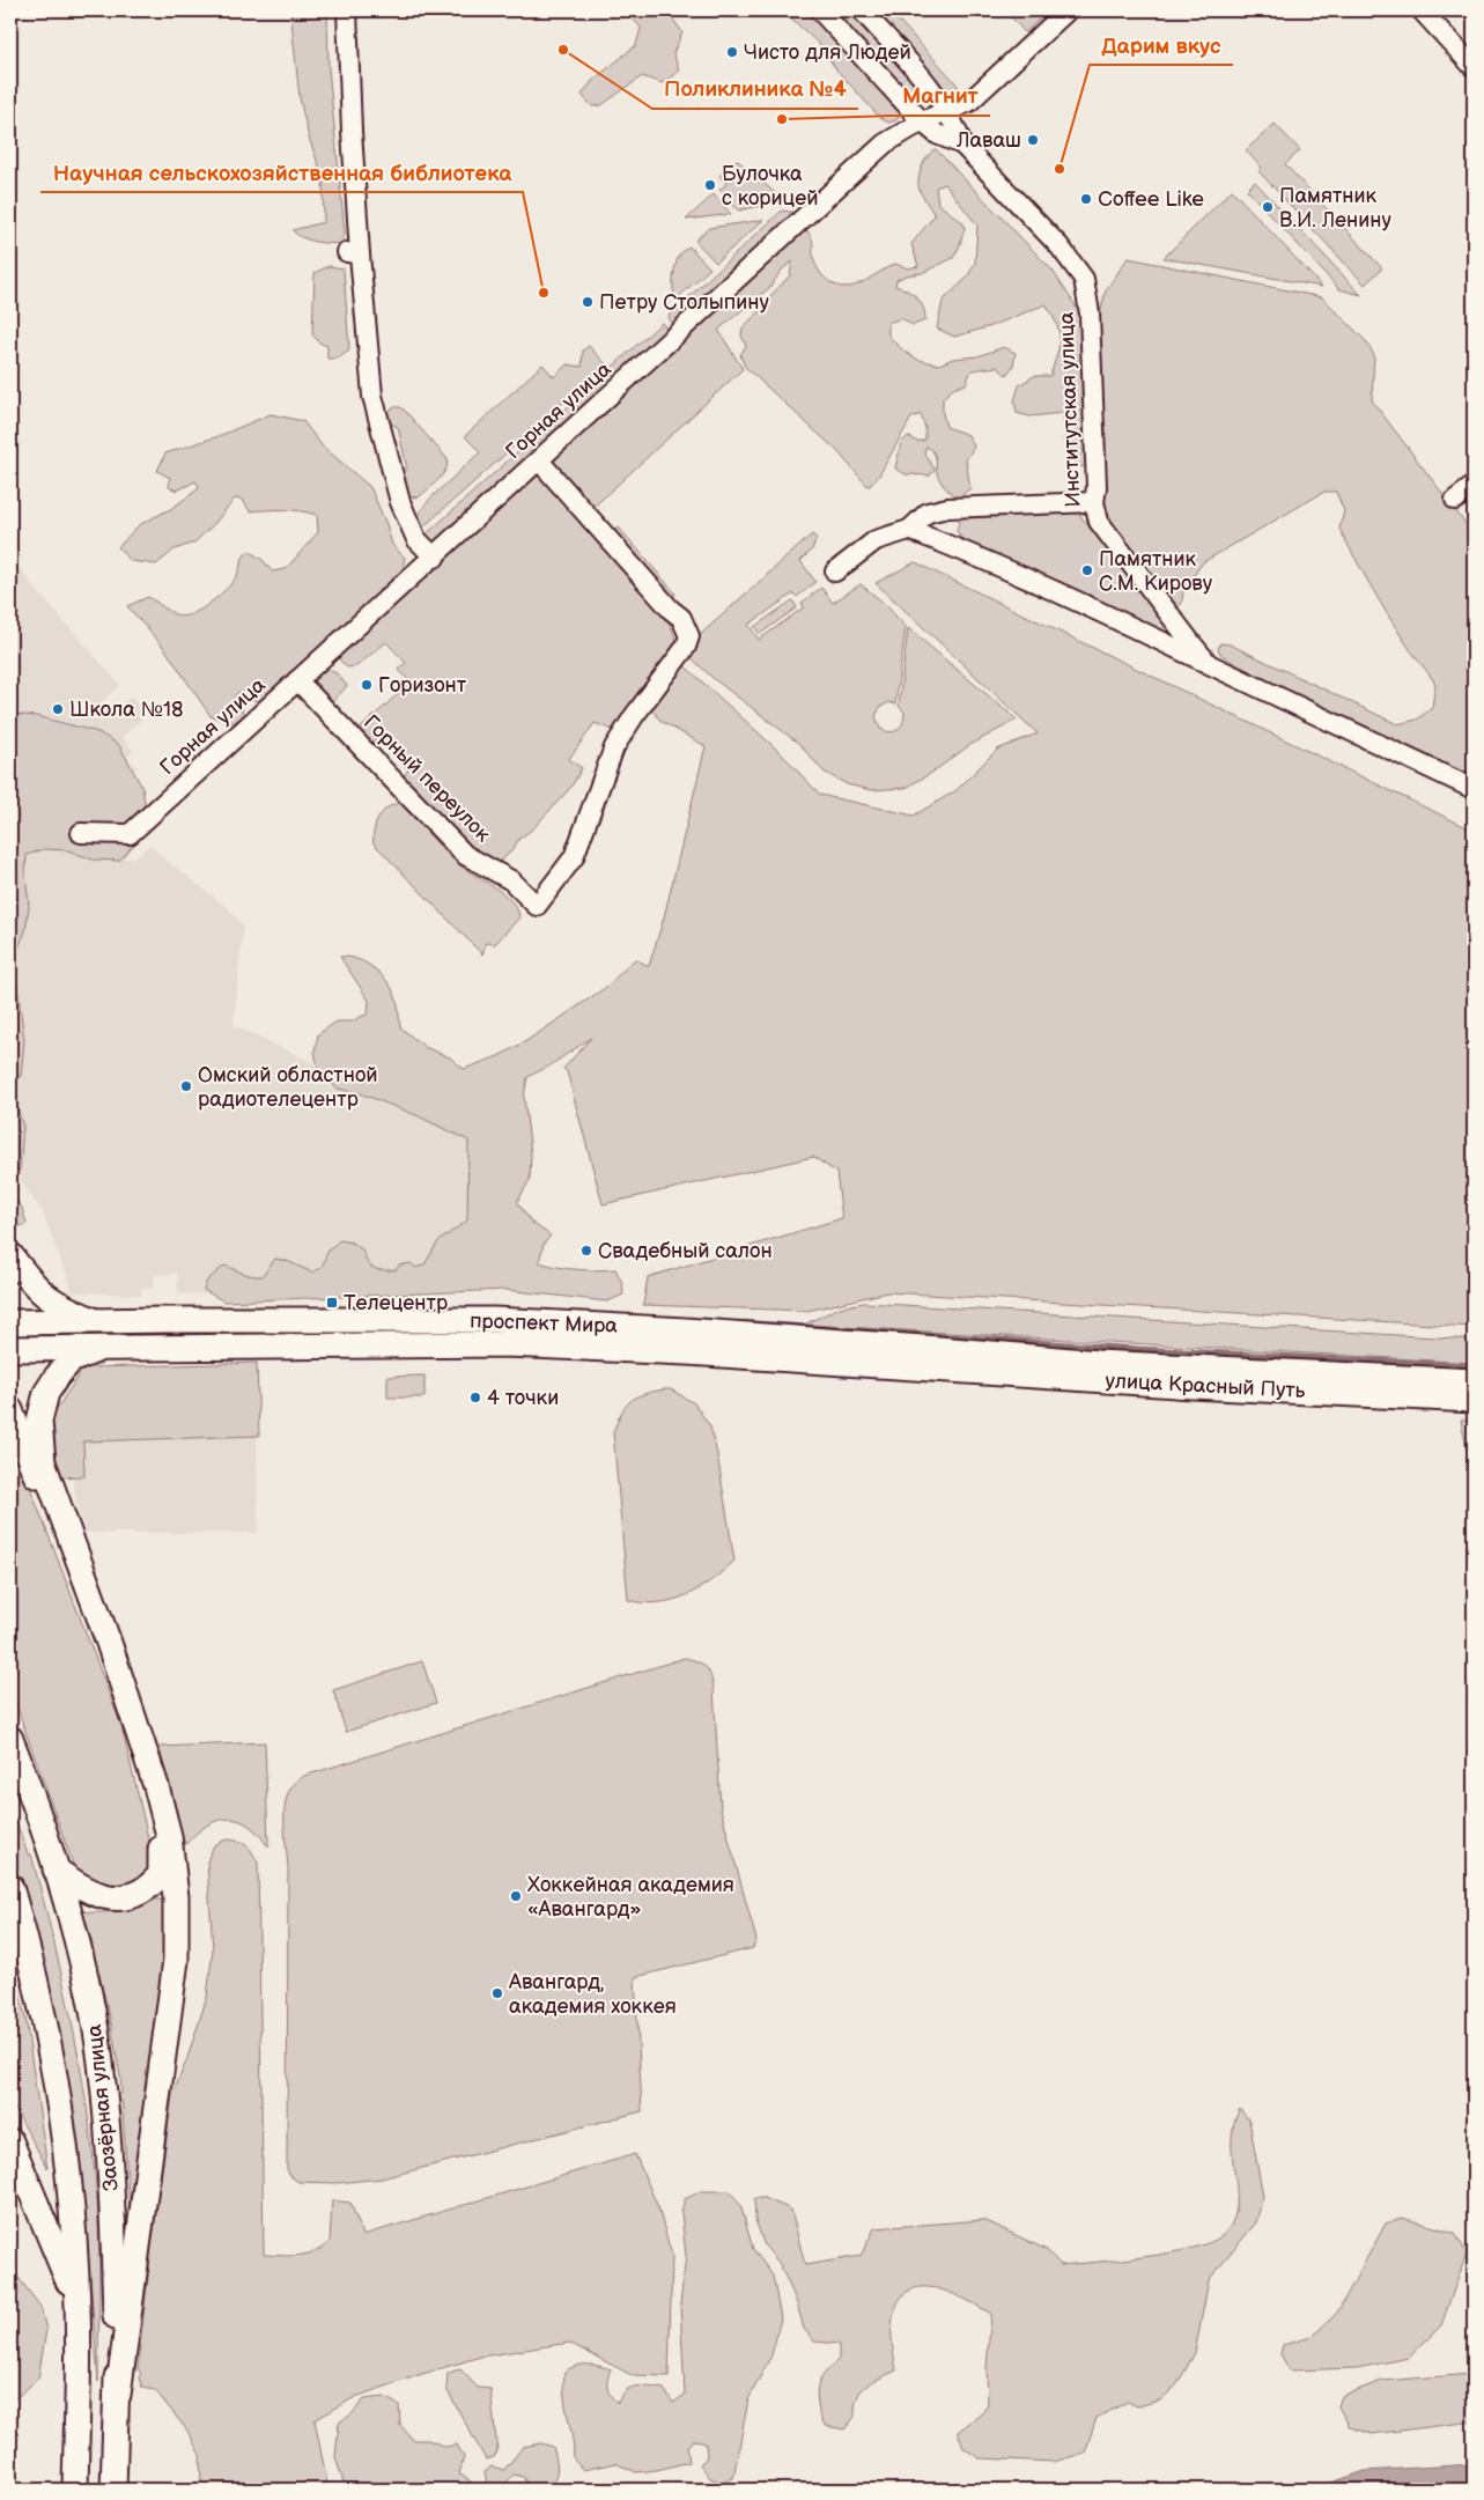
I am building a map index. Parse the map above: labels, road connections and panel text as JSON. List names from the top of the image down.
{
  "streets": {
    "main road": ["проспект Мира", "улица Красный Путь", "Заозёрная улица"],
    "street": ["Институтская улица", "Горная улица", "Горный переулок"]
  },
  "crossings": [
    ["Горная улица", "Горный переулок"],
    ["проспект Мира", "улица Красный Путь"]
  ],
  "places": {
    "other": [
      "Поликлиника №4",
      "Чисто для Людей",
      "Магнит",
      "Лаваш",
      "Дарим вкус",
      "Булочка с корицей",
      "Coffee Like",
      "Памятник В.И. Ленину",
      "Научная сельскохозяйственная библиотека",
      "Петру Столыпину",
      "Памятник С.М. Кирову",
      "Горизонт",
      "Школа №18",
      "Омский областной радиотелецентр",
      "Свадебный салон",
      "4 точки",
      "Хоккейная академия «Авангард»",
      "Авангард, академия хоккея"
    ],
    "transit": ["Телецентр"]
  }
}
